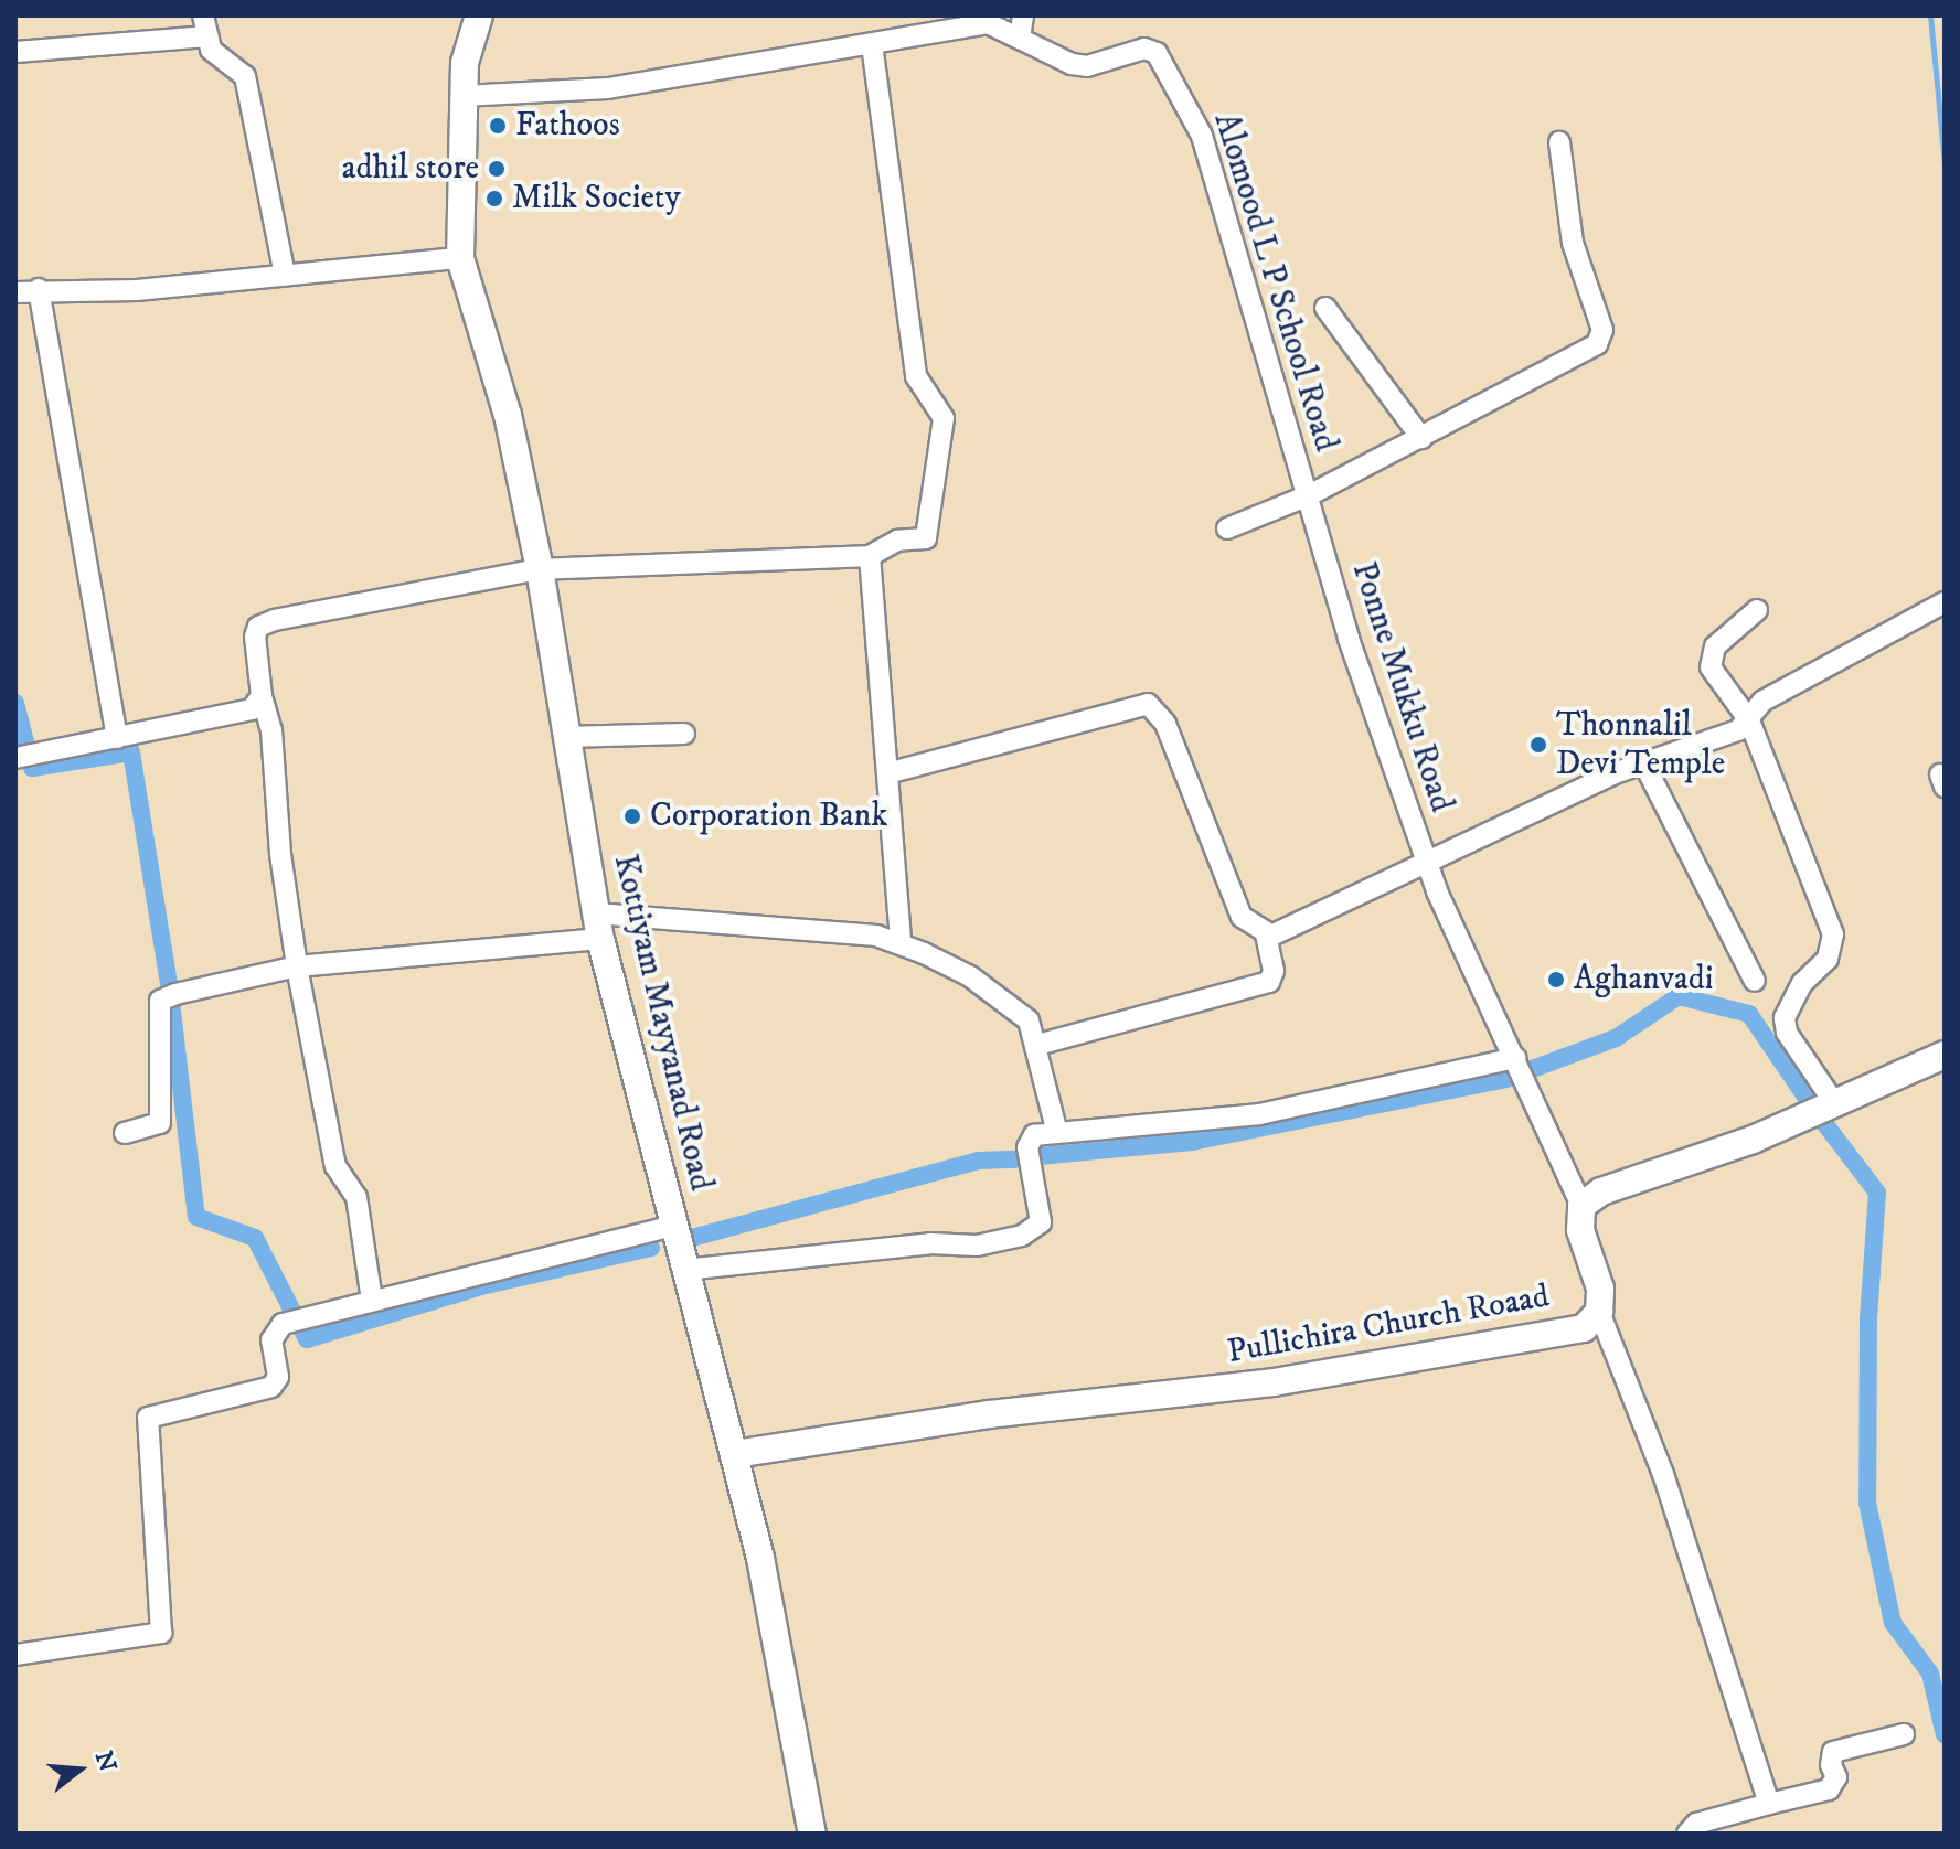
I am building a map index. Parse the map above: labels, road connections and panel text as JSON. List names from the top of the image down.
{
  "streets": {
    "main road": ["Kottiyam Mayyanad Road", "Pullichira Church Roaad"],
    "street": ["Alomood L P School Road", "Ponne Mukku Road"]
  },
  "crossings": [
    ["Alomood L P School Road", "Ponne Mukku Road"],
    ["Ponne Mukku Road", "Pullichira Church Roaad"],
    ["Kottiyam Mayyanad Road", "Pullichira Church Roaad"]
  ],
  "places": [
    "Fathoos",
    "adhil store",
    "Milk Society",
    "Thonnalil Devi Temple",
    "Corporation Bank",
    "Aghanvadi"
  ],
  "north": "right"
}
